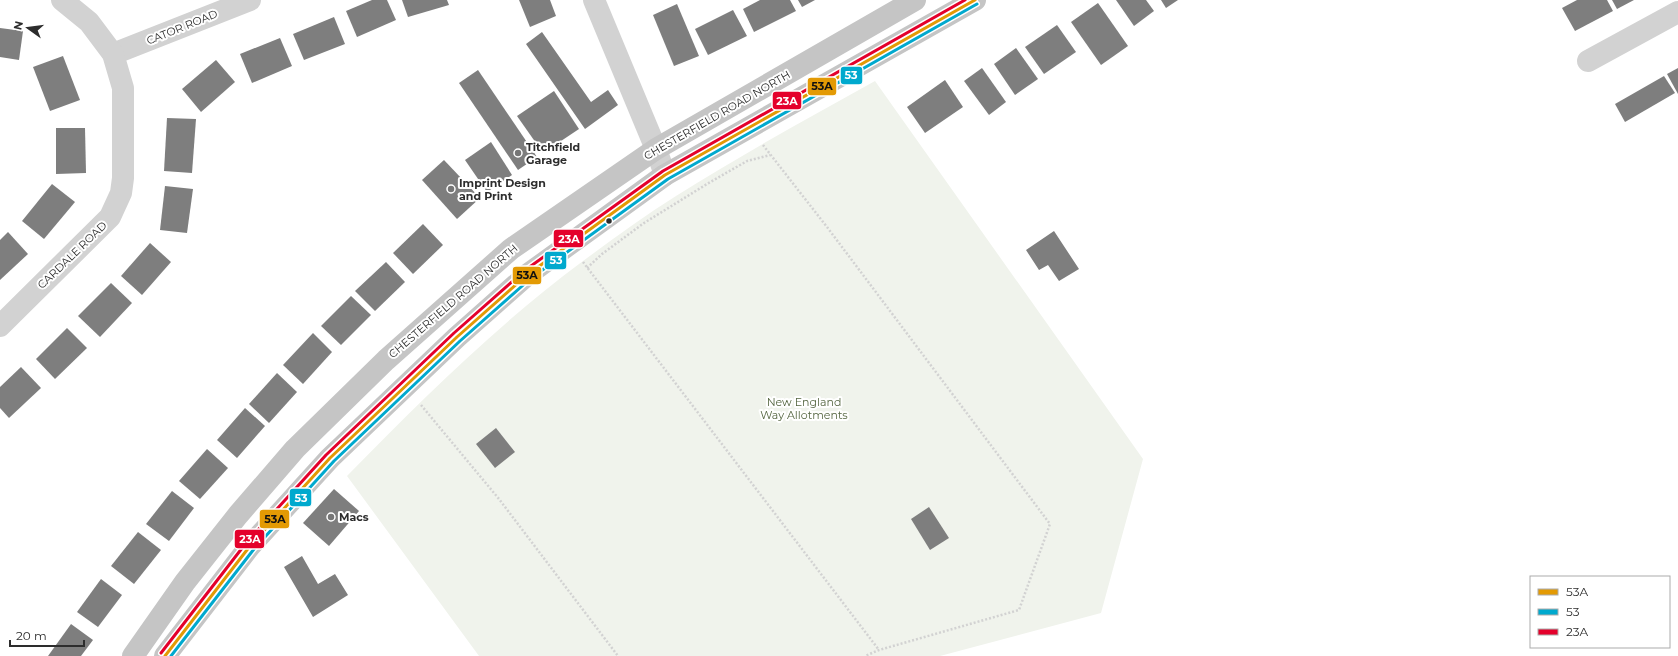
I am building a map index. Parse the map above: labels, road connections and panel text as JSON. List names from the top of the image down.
{
  "streets": {
    "main road": ["CHESTERFIELD ROAD NORTH"],
    "street": ["CATOR ROAD", "CARDALE ROAD"]
  },
  "crossings": [
    ["CATOR ROAD", "CARDALE ROAD"]
  ],
  "parks": ["New England Way Allotments"],
  "places": ["Titchfield Garage", "Imprint Design and Print", "Macs"],
  "lines": ["transit line 53A", "transit line 23A", "transit line 53"],
  "legend": ["53A", "53", "23A"],
  "scale_bar": "20 m",
  "north": "left"
}
